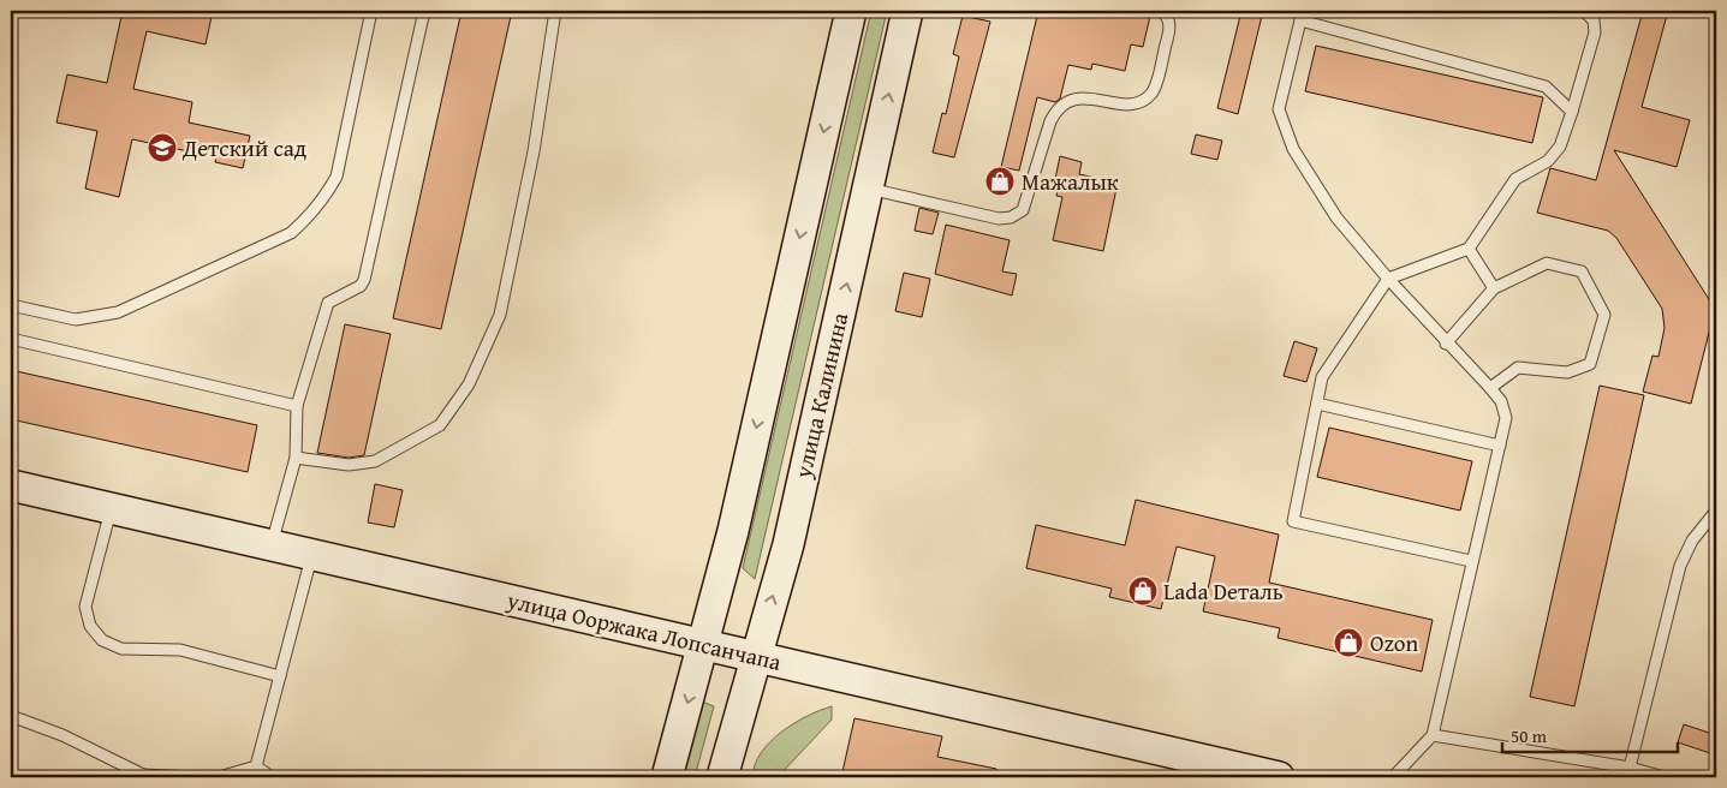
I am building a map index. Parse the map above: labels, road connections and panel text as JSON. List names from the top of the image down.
{
  "streets": {
    "main road": ["улица Калинина", "улица Ооржака Лопсанчапа"]
  },
  "crossings": [
    ["улица Калинина", "улица Ооржака Лопсанчапа"]
  ],
  "places": {
    "school or university": ["Детский сад"],
    "shop": ["Мажалык", "Lada Dеталь", "Ozon"]
  },
  "scale_bar": "50 m"
}
